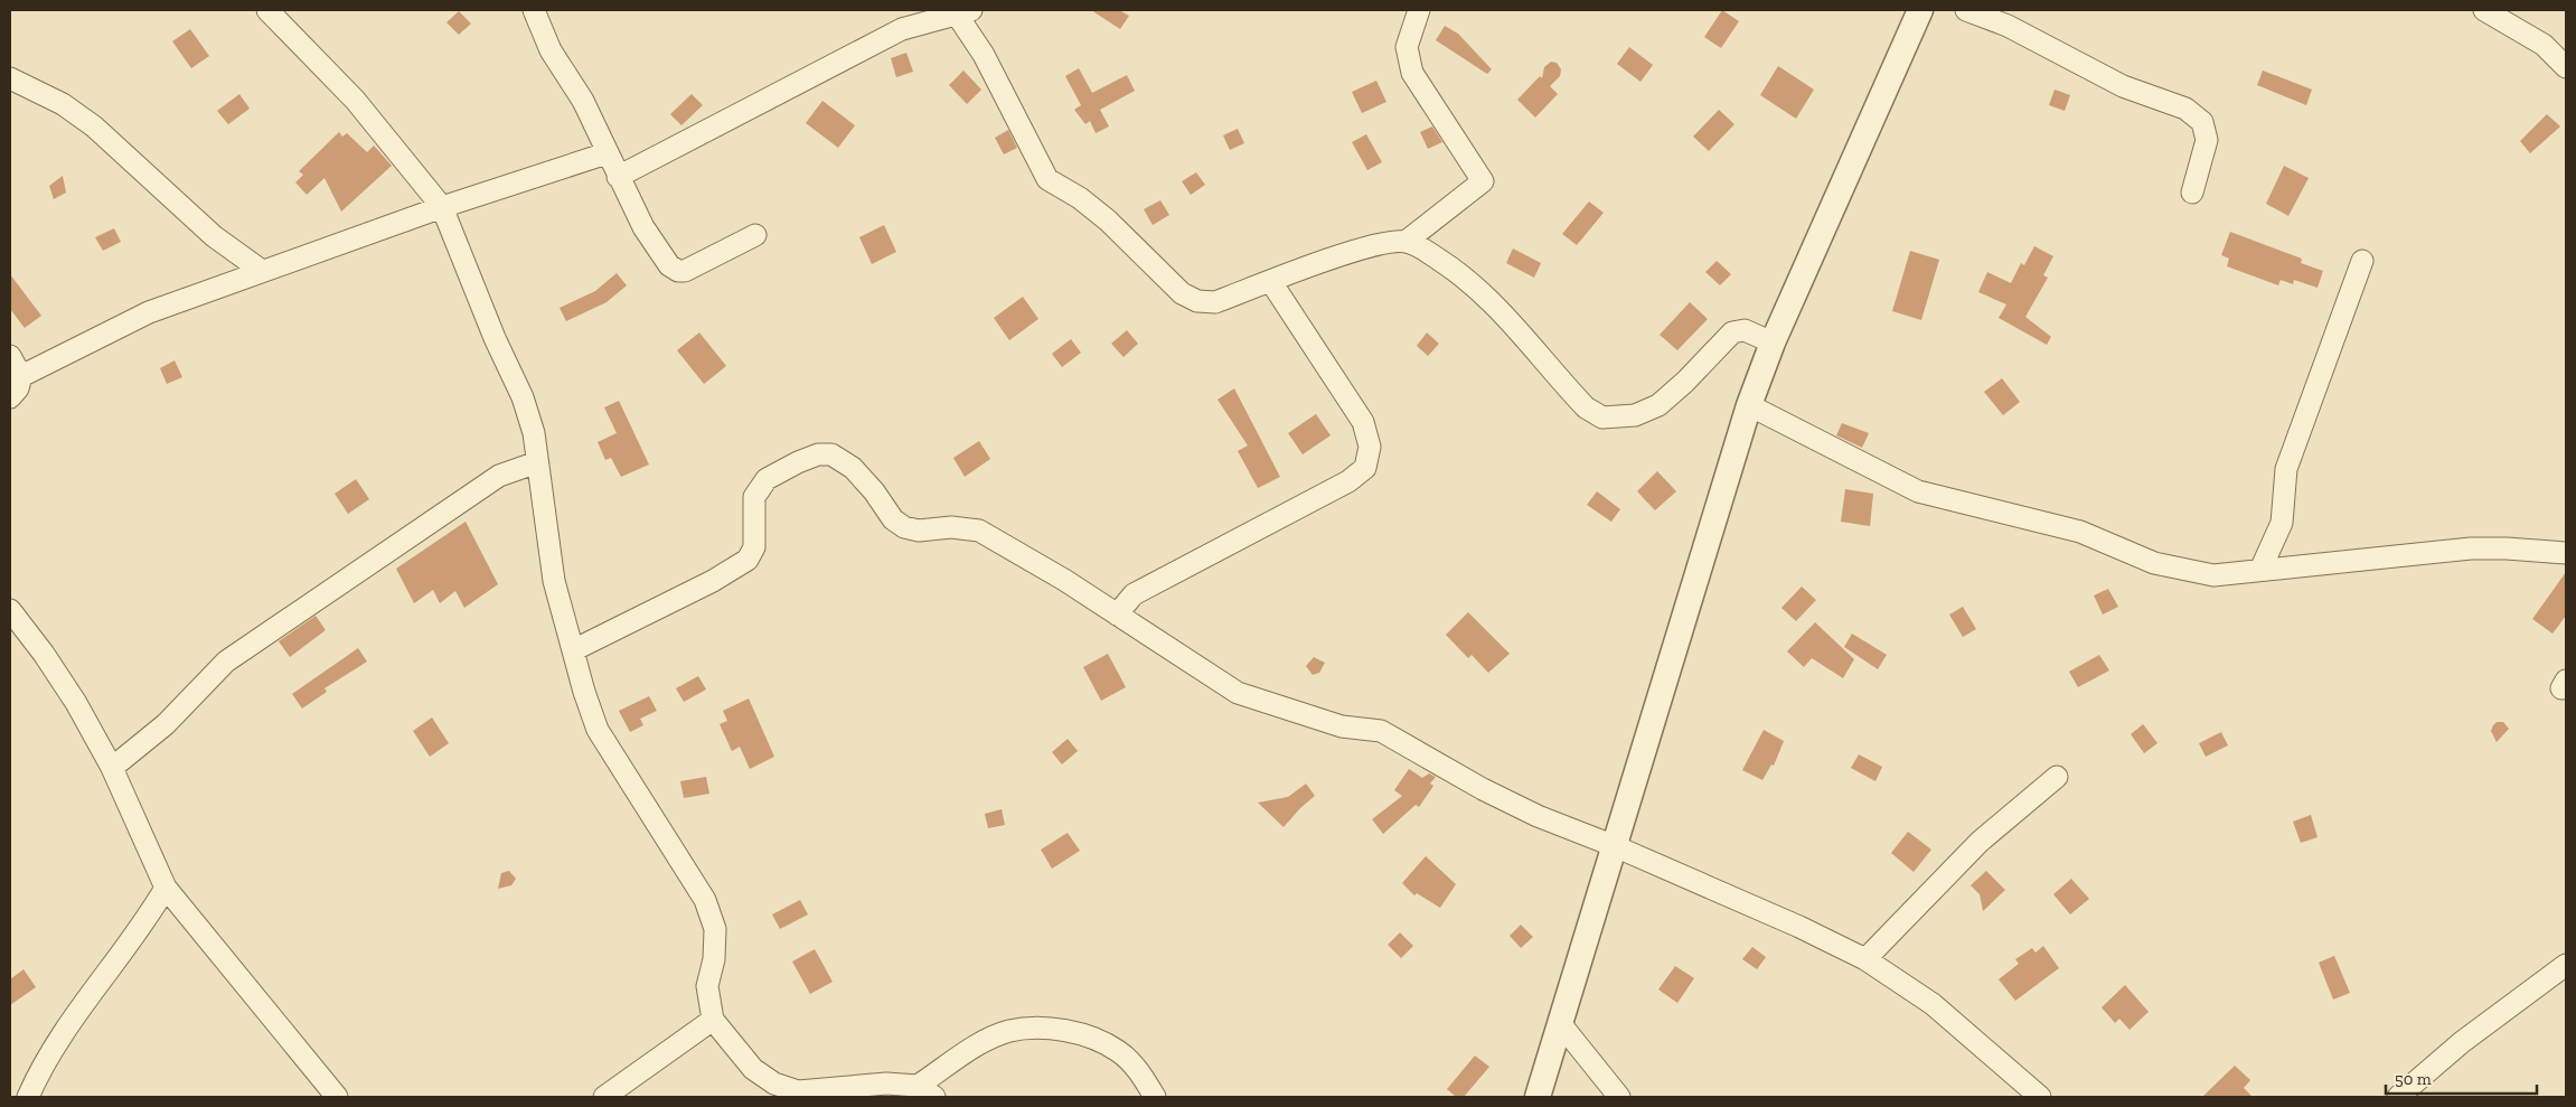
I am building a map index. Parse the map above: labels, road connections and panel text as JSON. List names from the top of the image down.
{
  "scale_bar": "50 m"
}
